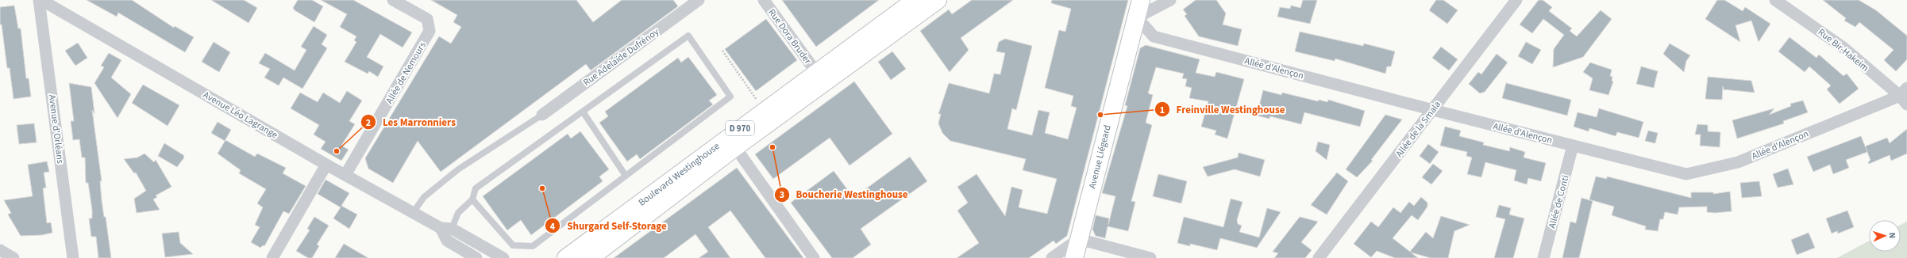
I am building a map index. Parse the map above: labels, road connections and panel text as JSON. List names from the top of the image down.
{
  "streets": {
    "main road": ["D 970", "Avenue Liégeard", "Boulevard Westinghouse"],
    "street": [
      "Rue Dora Bruder",
      "Rue Bir-Hakeim",
      "Rue Adelaïde Dufrénoy",
      "Allée d'Alençon",
      "Allée de Nemours",
      "Avenue Léo Lagrange",
      "Avenue d'Orléans",
      "Allée de la Smala",
      "Allée de Conti"
    ]
  },
  "crossings": [
    ["Rue Dora Bruder", "Boulevard Westinghouse"],
    ["Rue Bir-Hakeim", "Allée d'Alençon"],
    ["Allée d'Alençon", "Allée de la Smala"],
    ["Allée d'Alençon", "Avenue Liégeard"],
    ["Allée d'Alençon", "Allée de Conti"],
    ["Allée de Nemours", "Avenue Léo Lagrange"],
    ["Avenue Léo Lagrange", "Avenue d'Orléans"]
  ],
  "places": [
    "Freinville Westinghouse",
    "Boucherie Westinghouse",
    "Les Marronniers",
    "Shurgard Self-Storage"
  ],
  "north": "right"
}
